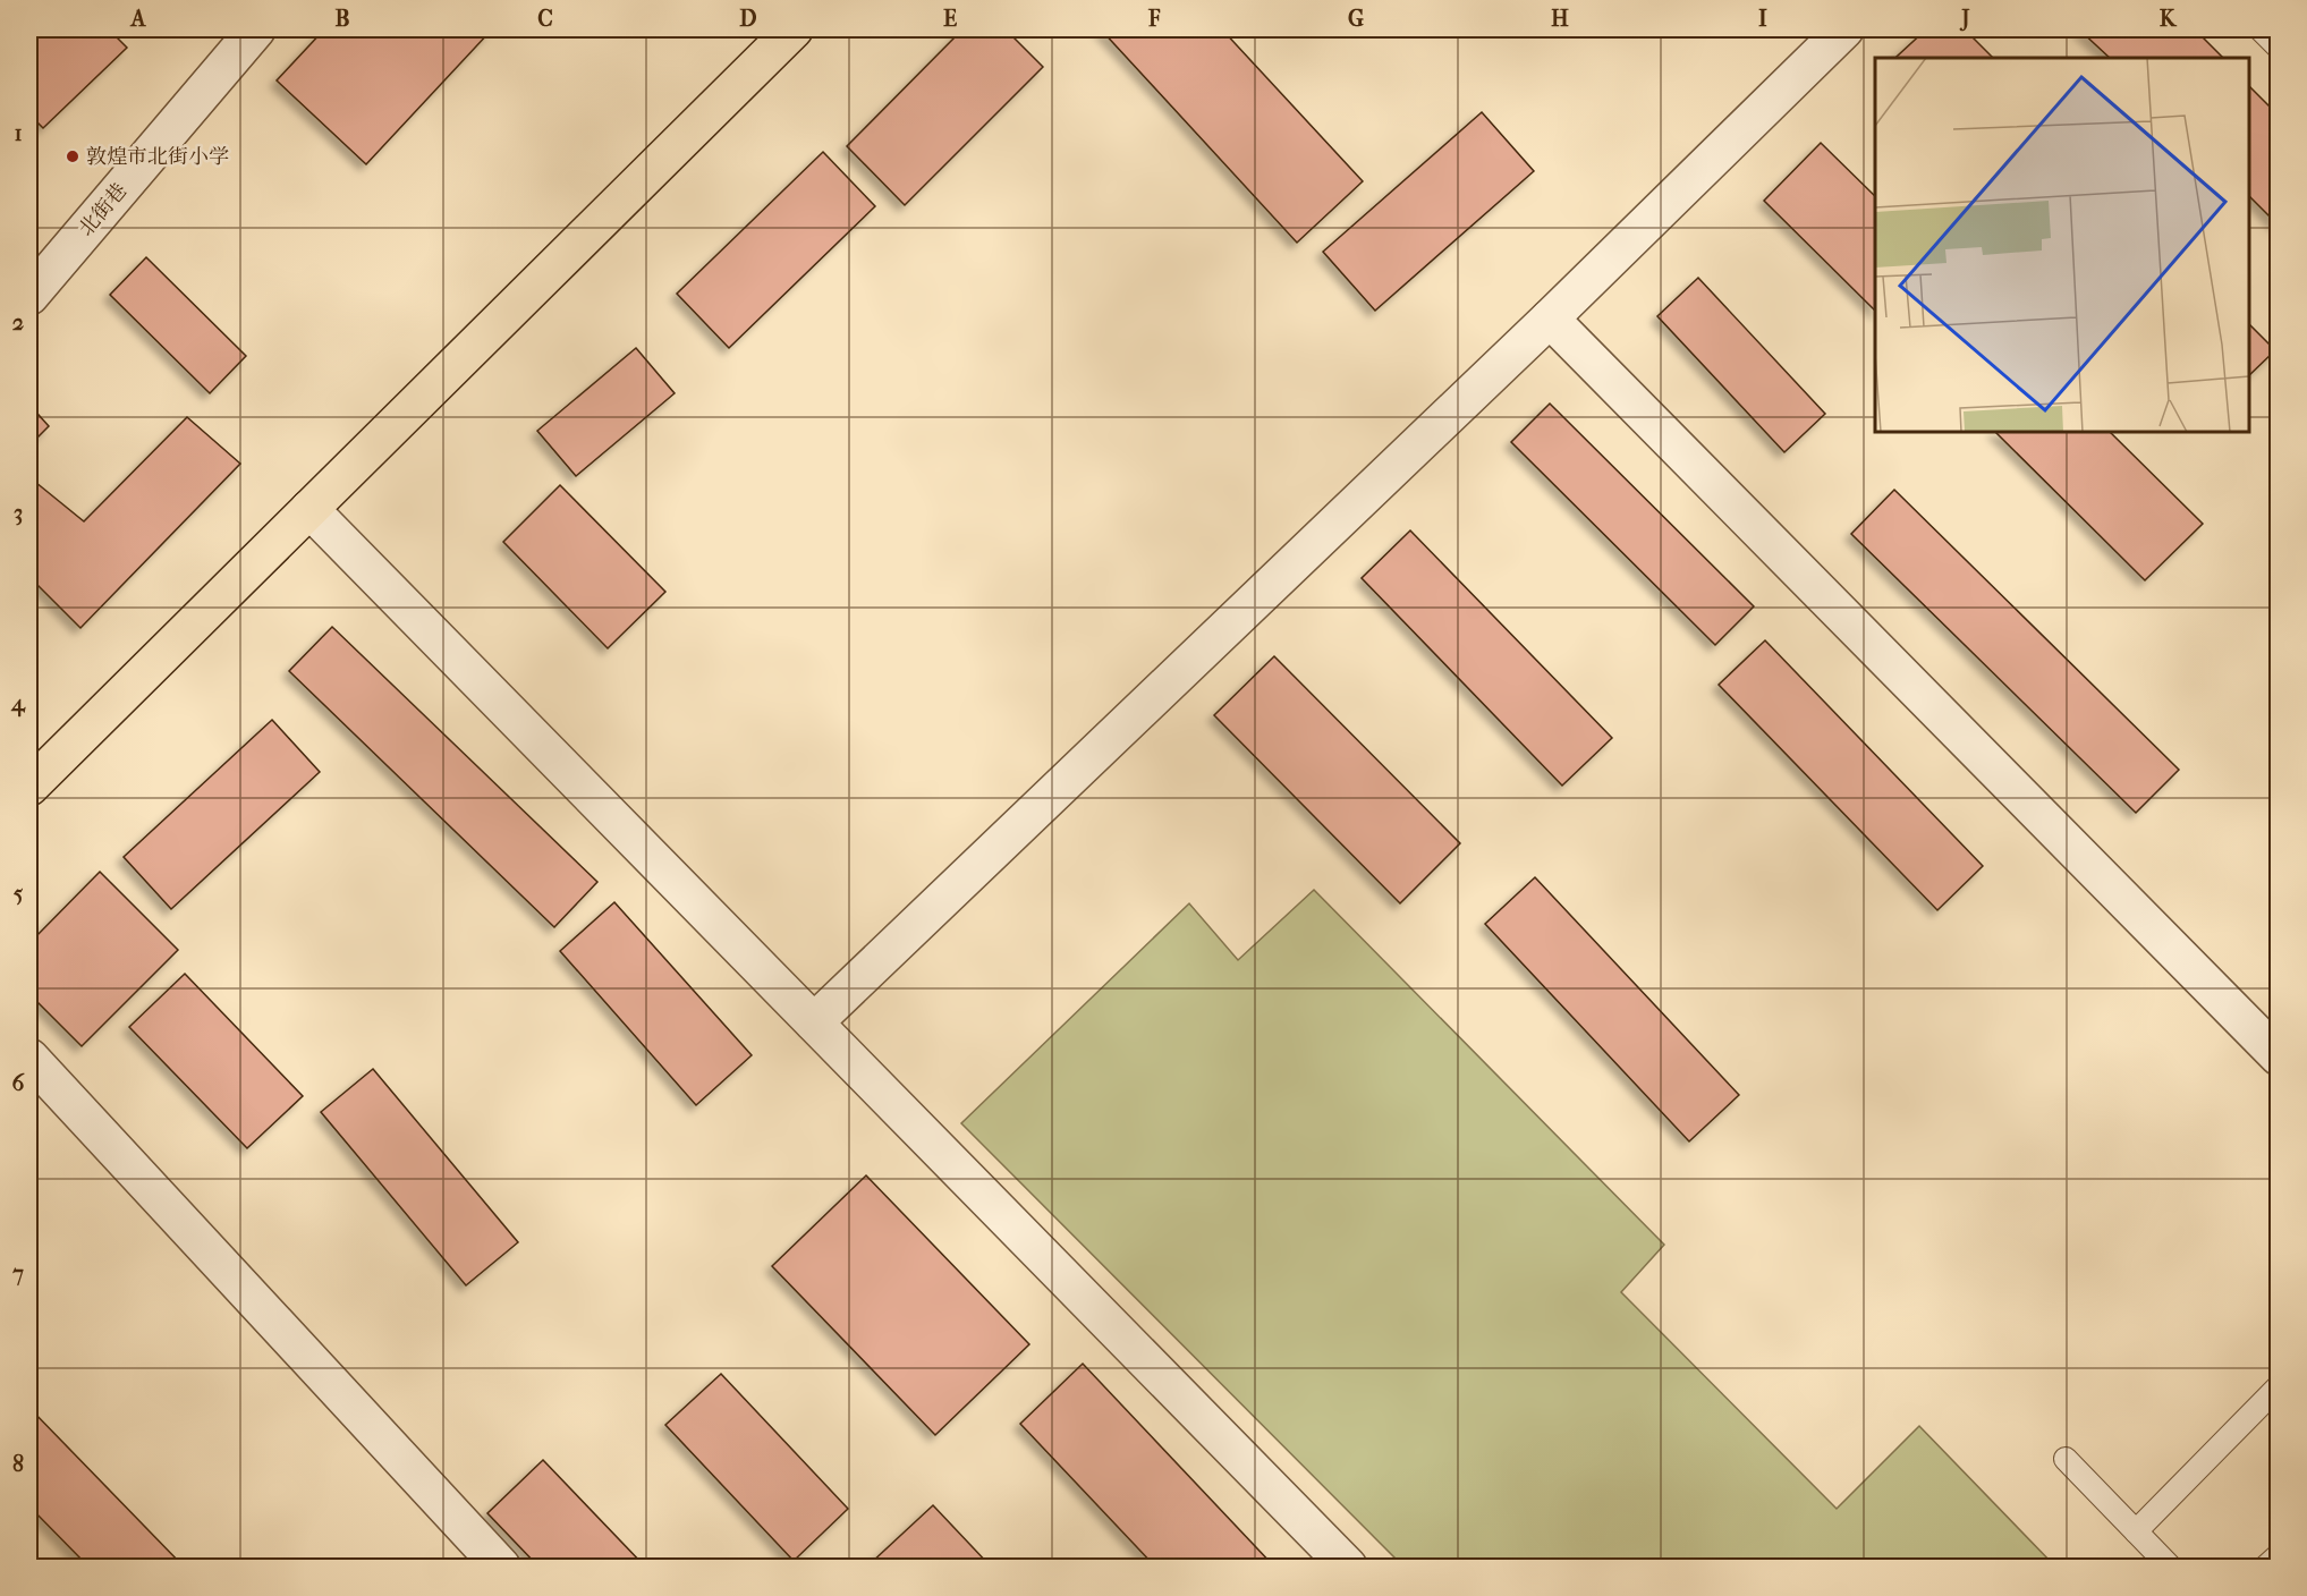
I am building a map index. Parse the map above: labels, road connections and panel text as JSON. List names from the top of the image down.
{
  "streets": {
    "street": ["北街巷"]
  },
  "places": ["敦煌市北街小学"],
  "grid": {
    "columns": [
      "A",
      "B",
      "C",
      "D",
      "E",
      "F",
      "G",
      "H",
      "I",
      "J",
      "K"
    ],
    "rows": [
      "1",
      "2",
      "3",
      "4",
      "5",
      "6",
      "7",
      "8"
    ]
  }
}
